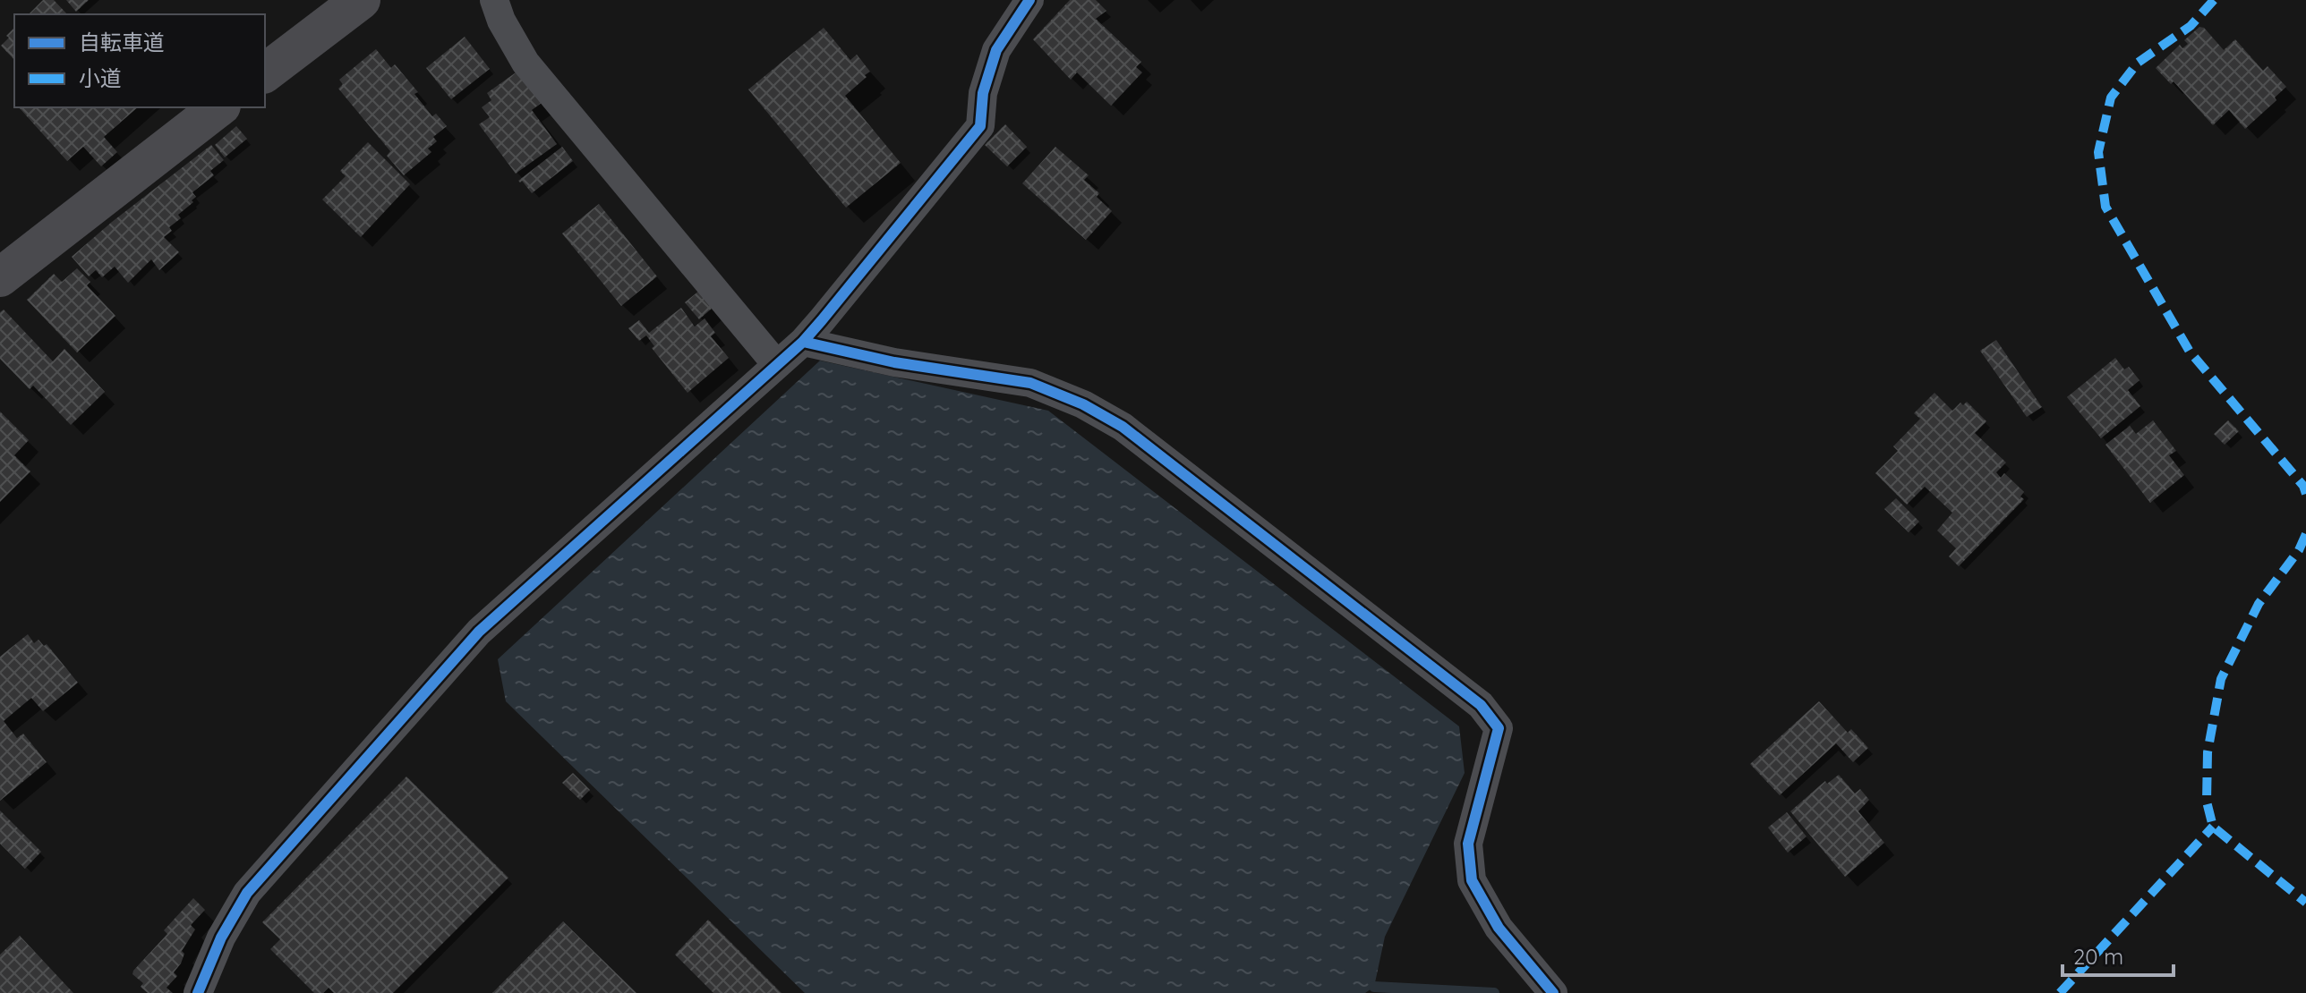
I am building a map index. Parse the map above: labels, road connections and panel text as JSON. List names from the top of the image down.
{
  "legend": ["自転車道", "小道"],
  "scale_bar": "20 m"
}
